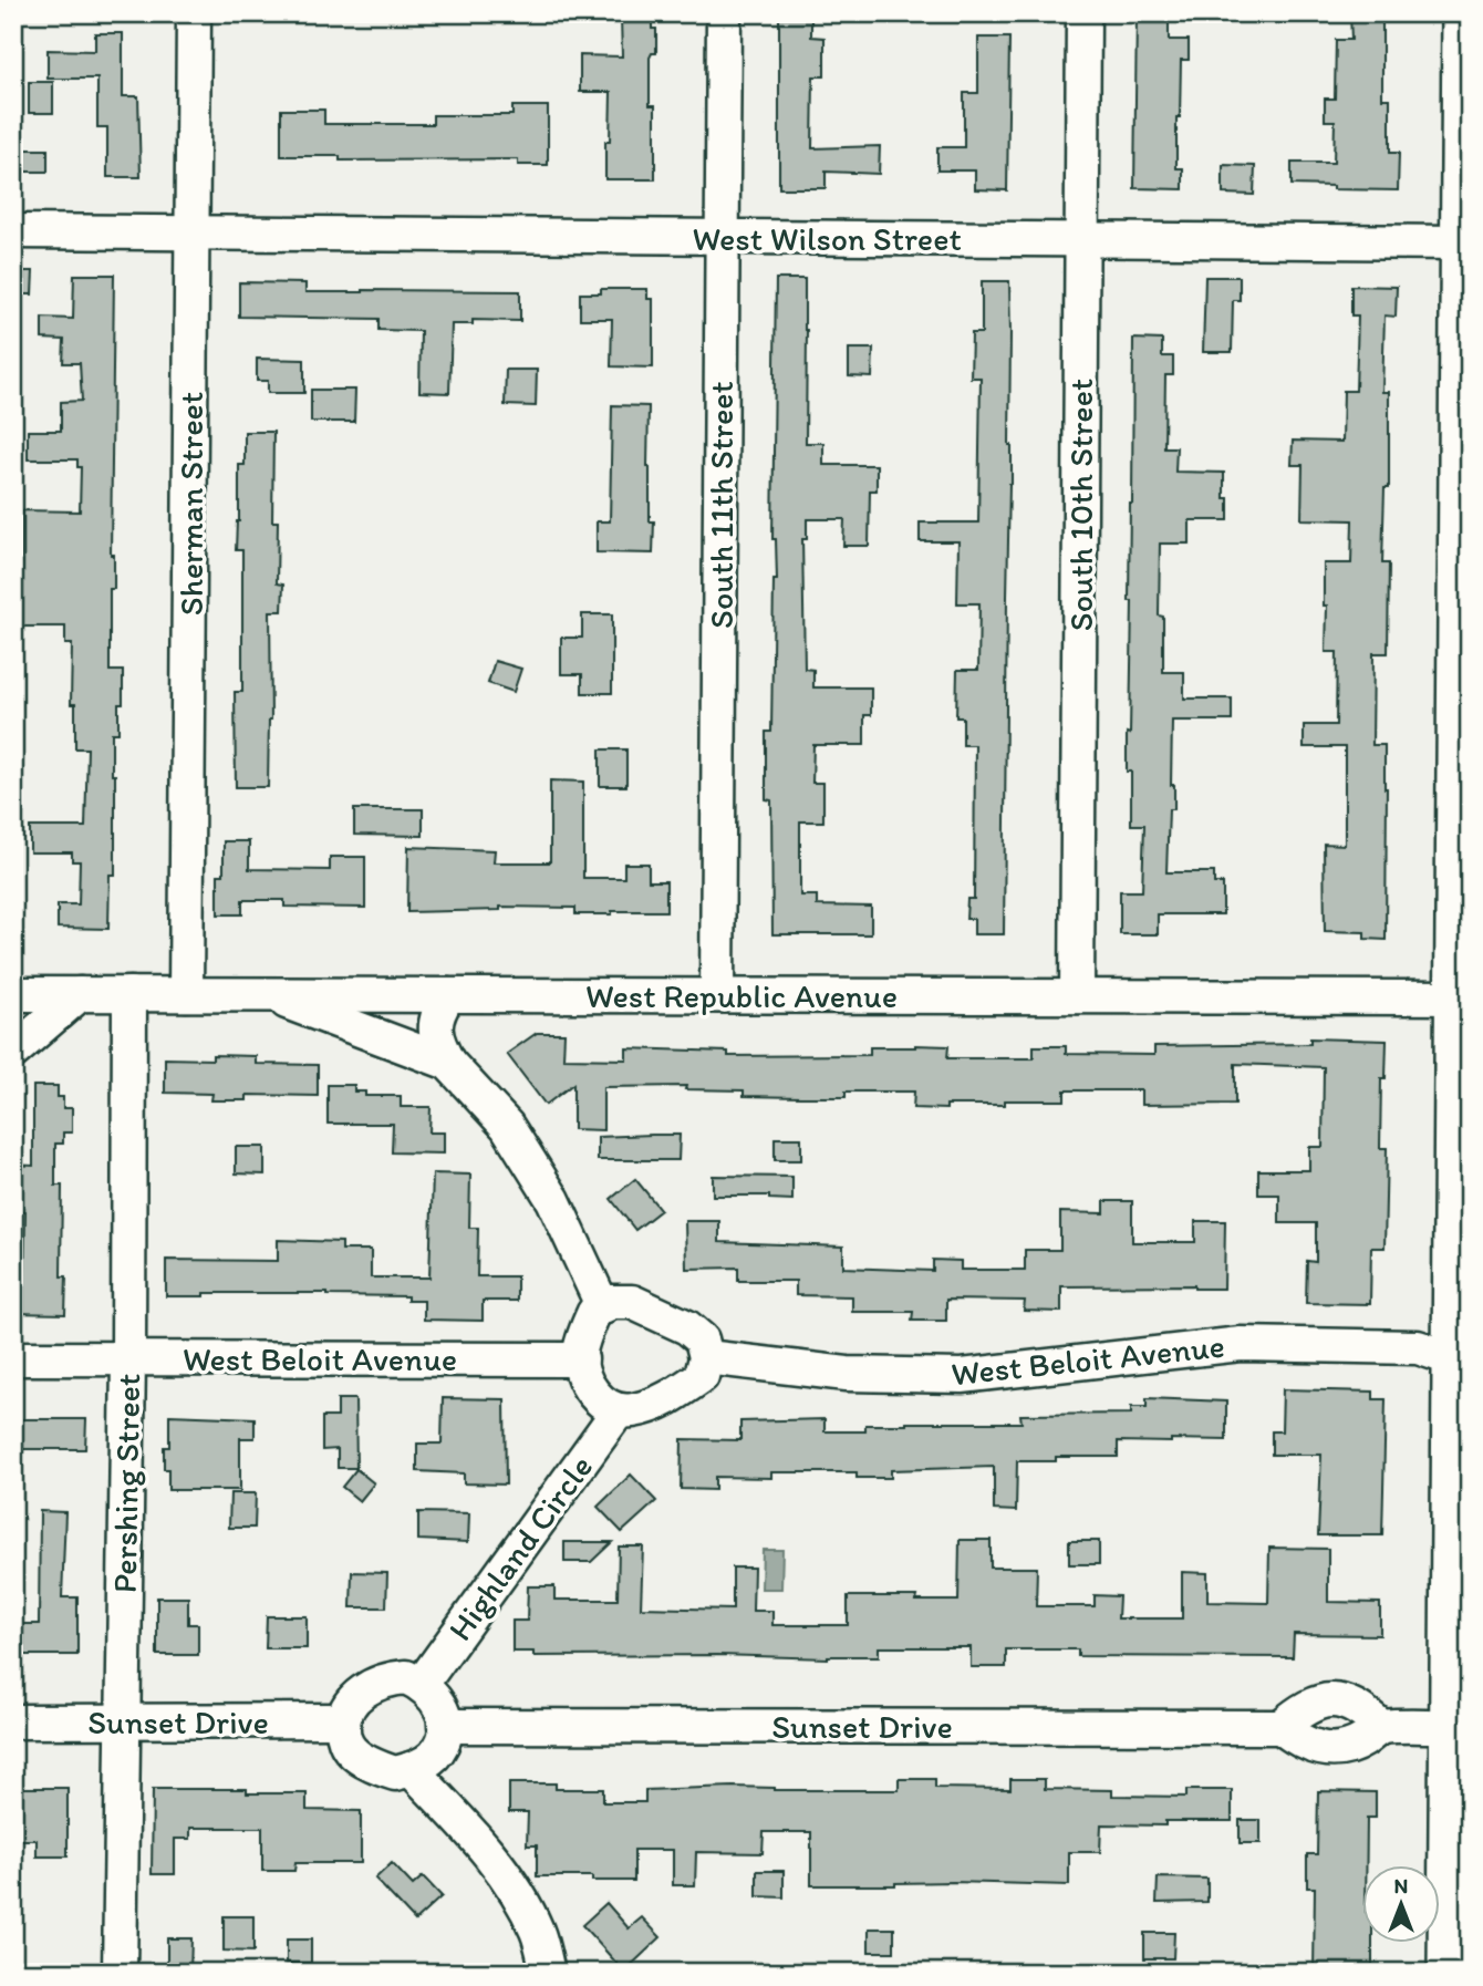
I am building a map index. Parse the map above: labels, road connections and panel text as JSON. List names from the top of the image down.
{
  "streets": {
    "street": [
      "West Wilson Street",
      "Sherman Street",
      "South 11th Street",
      "South 10th Street",
      "West Republic Avenue",
      "West Beloit Avenue",
      "Pershing Street",
      "Highland Circle",
      "Sunset Drive"
    ]
  },
  "crossings": [
    ["West Wilson Street", "Sherman Street"],
    ["West Wilson Street", "South 11th Street"],
    ["West Wilson Street", "South 10th Street"],
    ["Sherman Street", "West Republic Avenue"],
    ["South 11th Street", "West Republic Avenue"],
    ["South 10th Street", "West Republic Avenue"],
    ["West Republic Avenue", "Pershing Street"],
    ["West Beloit Avenue", "Pershing Street"],
    ["West Beloit Avenue", "Highland Circle"],
    ["Pershing Street", "Sunset Drive"],
    ["Highland Circle", "Sunset Drive"]
  ],
  "north": "top"
}
